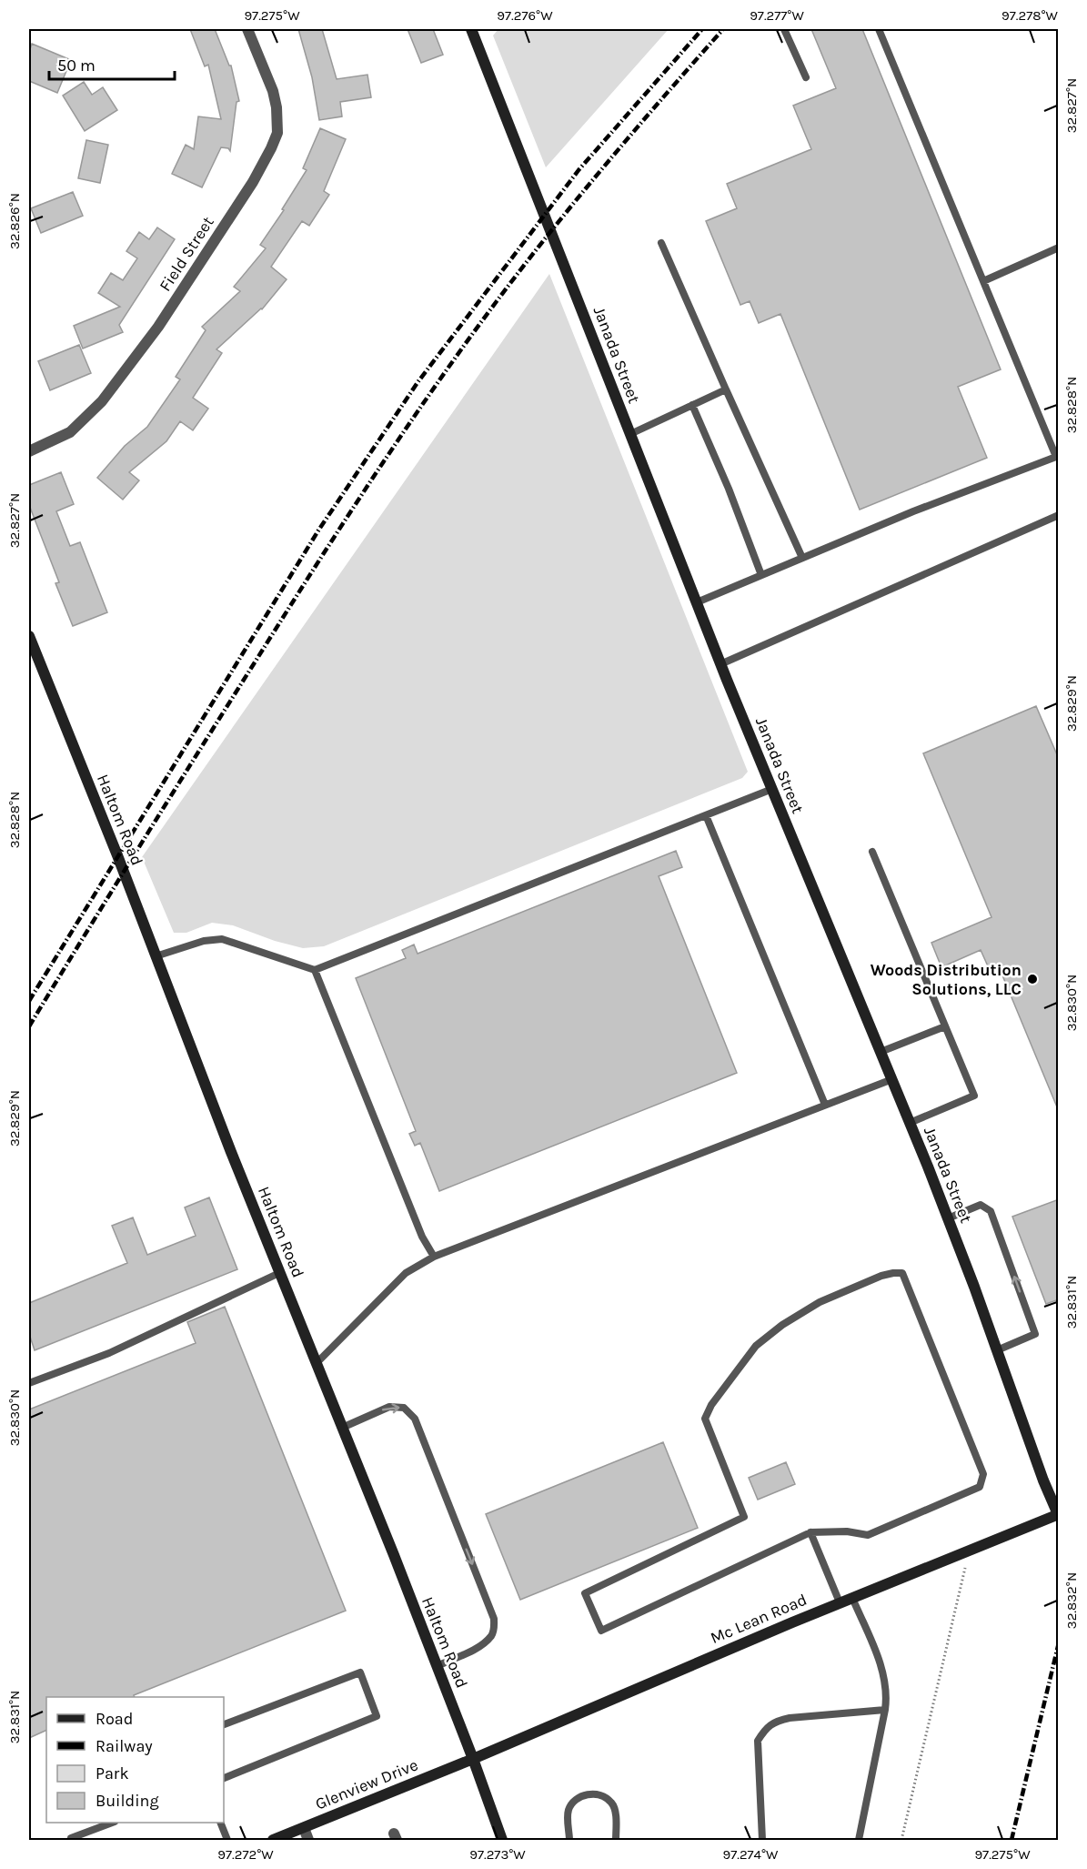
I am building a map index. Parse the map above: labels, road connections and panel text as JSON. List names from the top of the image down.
{
  "streets": {
    "main road": [
      "Janada Street",
      "Haltom Road",
      "Mc Lean Road",
      "Glenview Drive"
    ],
    "street": ["Field Street"]
  },
  "crossings": [
    ["Janada Street", "Mc Lean Road"],
    ["Haltom Road", "Mc Lean Road"],
    ["Haltom Road", "Glenview Drive"],
    ["Mc Lean Road", "Glenview Drive"]
  ],
  "places": ["Woods Distribution Solutions, LLC"],
  "legend": [
    "Road",
    "Railway",
    "Park",
    "Building"
  ],
  "scale_bar": "50 m",
  "coordinates": [
    "97.275°W",
    "97.276°W",
    "97.277°W",
    "97.278°W",
    "32.827°N",
    "32.826°N",
    "32.828°N",
    "32.829°N",
    "32.830°N",
    "32.831°N",
    "32.832°N",
    "97.272°W",
    "97.273°W",
    "97.274°W"
  ]
}
